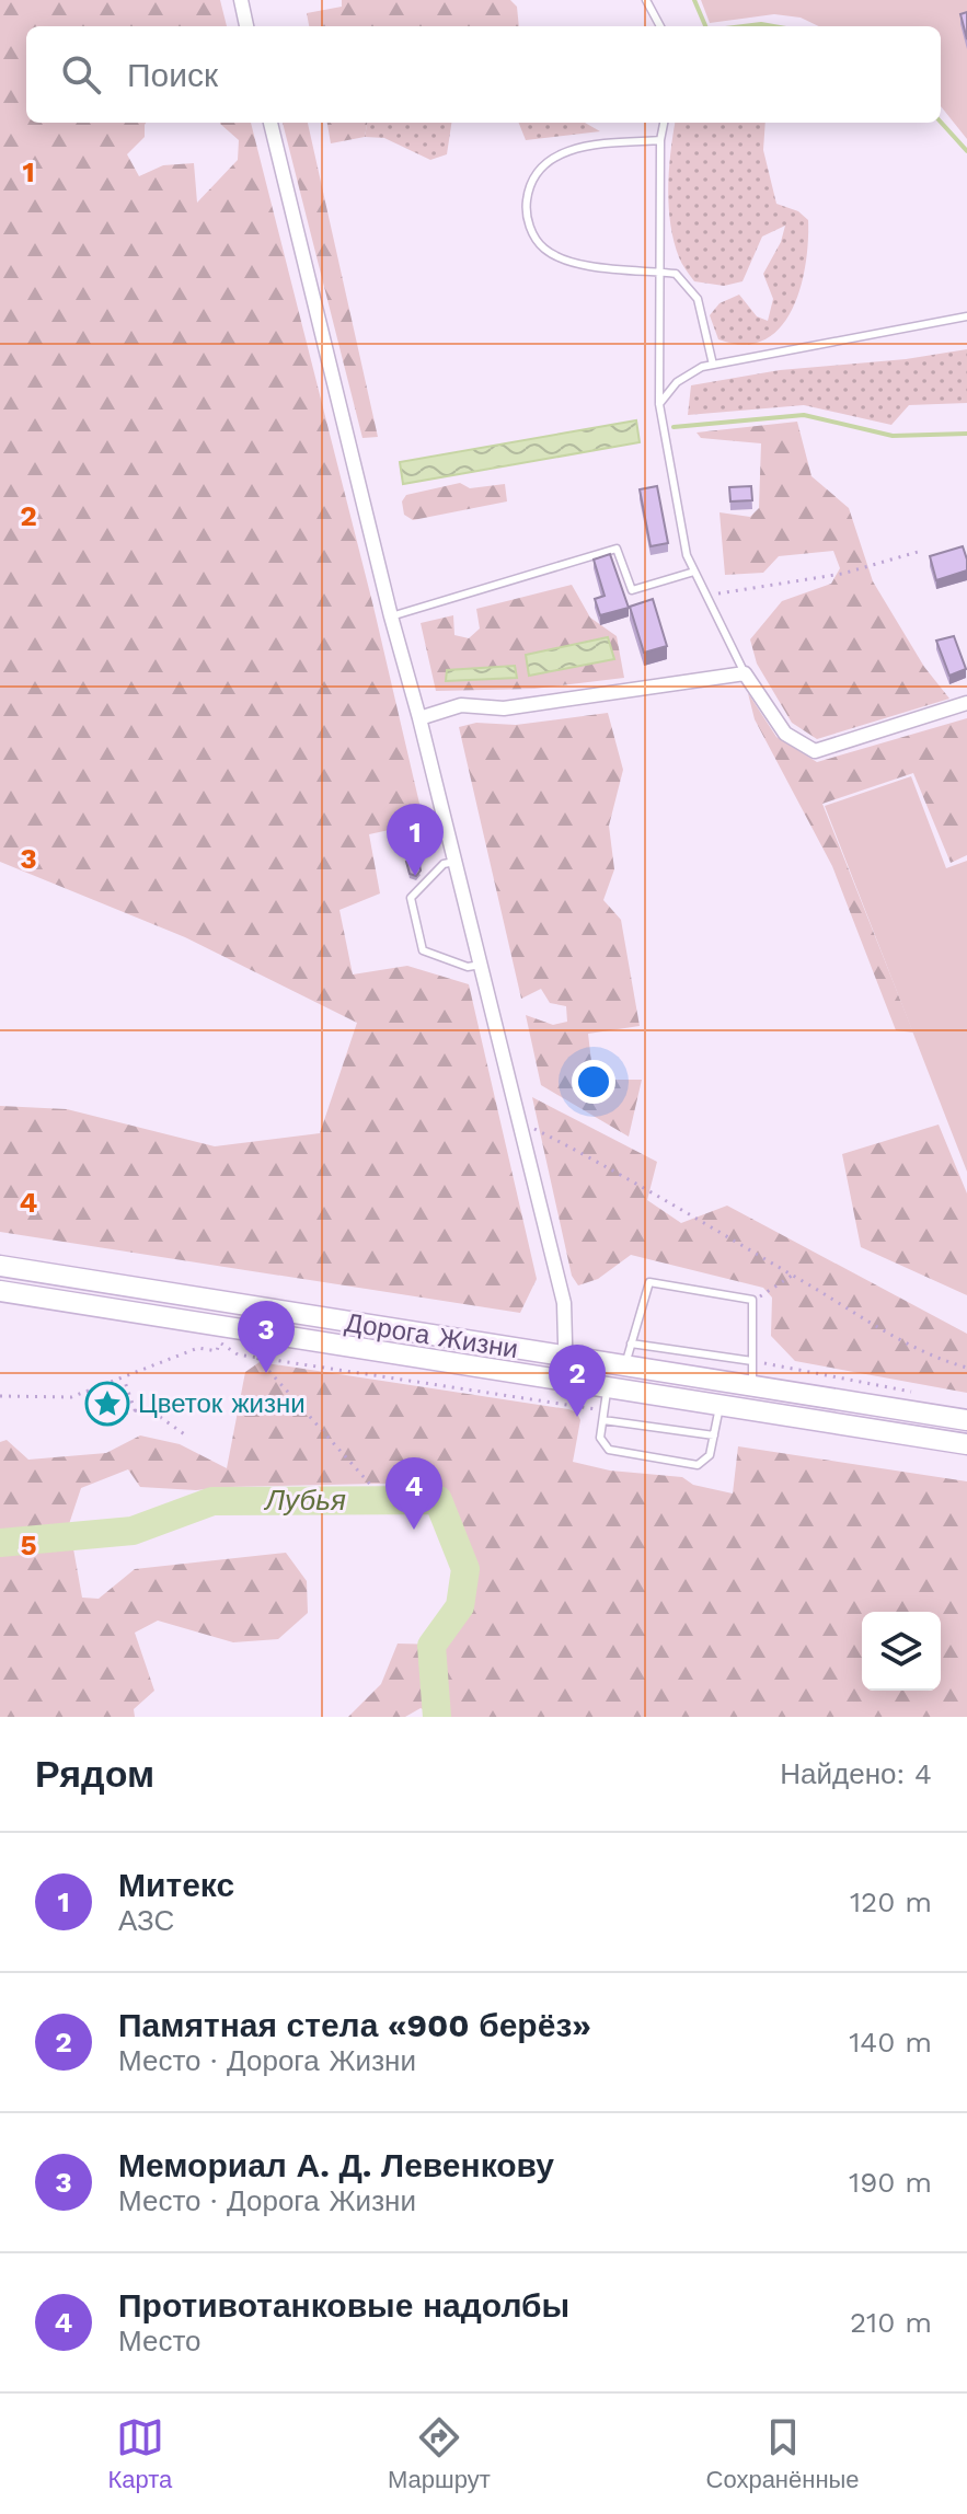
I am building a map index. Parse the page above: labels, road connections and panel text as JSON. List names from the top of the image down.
{
  "streets": {
    "main road": ["Дорога Жизни"]
  },
  "water": ["Лубья"],
  "places": {
    "place": ["Цветок жизни"]
  },
  "page": {
    "search": "Поиск",
    "pins": [
      "1",
      "3",
      "2",
      "4"
    ],
    "heading": ["Рядом", "Найдено: 4"],
    "list": [
      {
        "mark": "1",
        "name": "Митекс",
        "note": "АЗС",
        "value": "120 m"
      },
      {
        "mark": "2",
        "name": "Памятная стела «900 берёз»",
        "note": "Место · Дорога Жизни",
        "value": "140 m"
      },
      {
        "mark": "3",
        "name": "Мемориал А. Д. Левенкову",
        "note": "Место · Дорога Жизни",
        "value": "190 m"
      },
      {
        "mark": "4",
        "name": "Противотанковые надолбы",
        "note": "Место",
        "value": "210 m"
      }
    ],
    "nav": ["Карта", "Маршрут", "Сохранённые"]
  },
  "grid": {
    "rows": [
      "1",
      "2",
      "3",
      "4",
      "5"
    ]
  }
}
